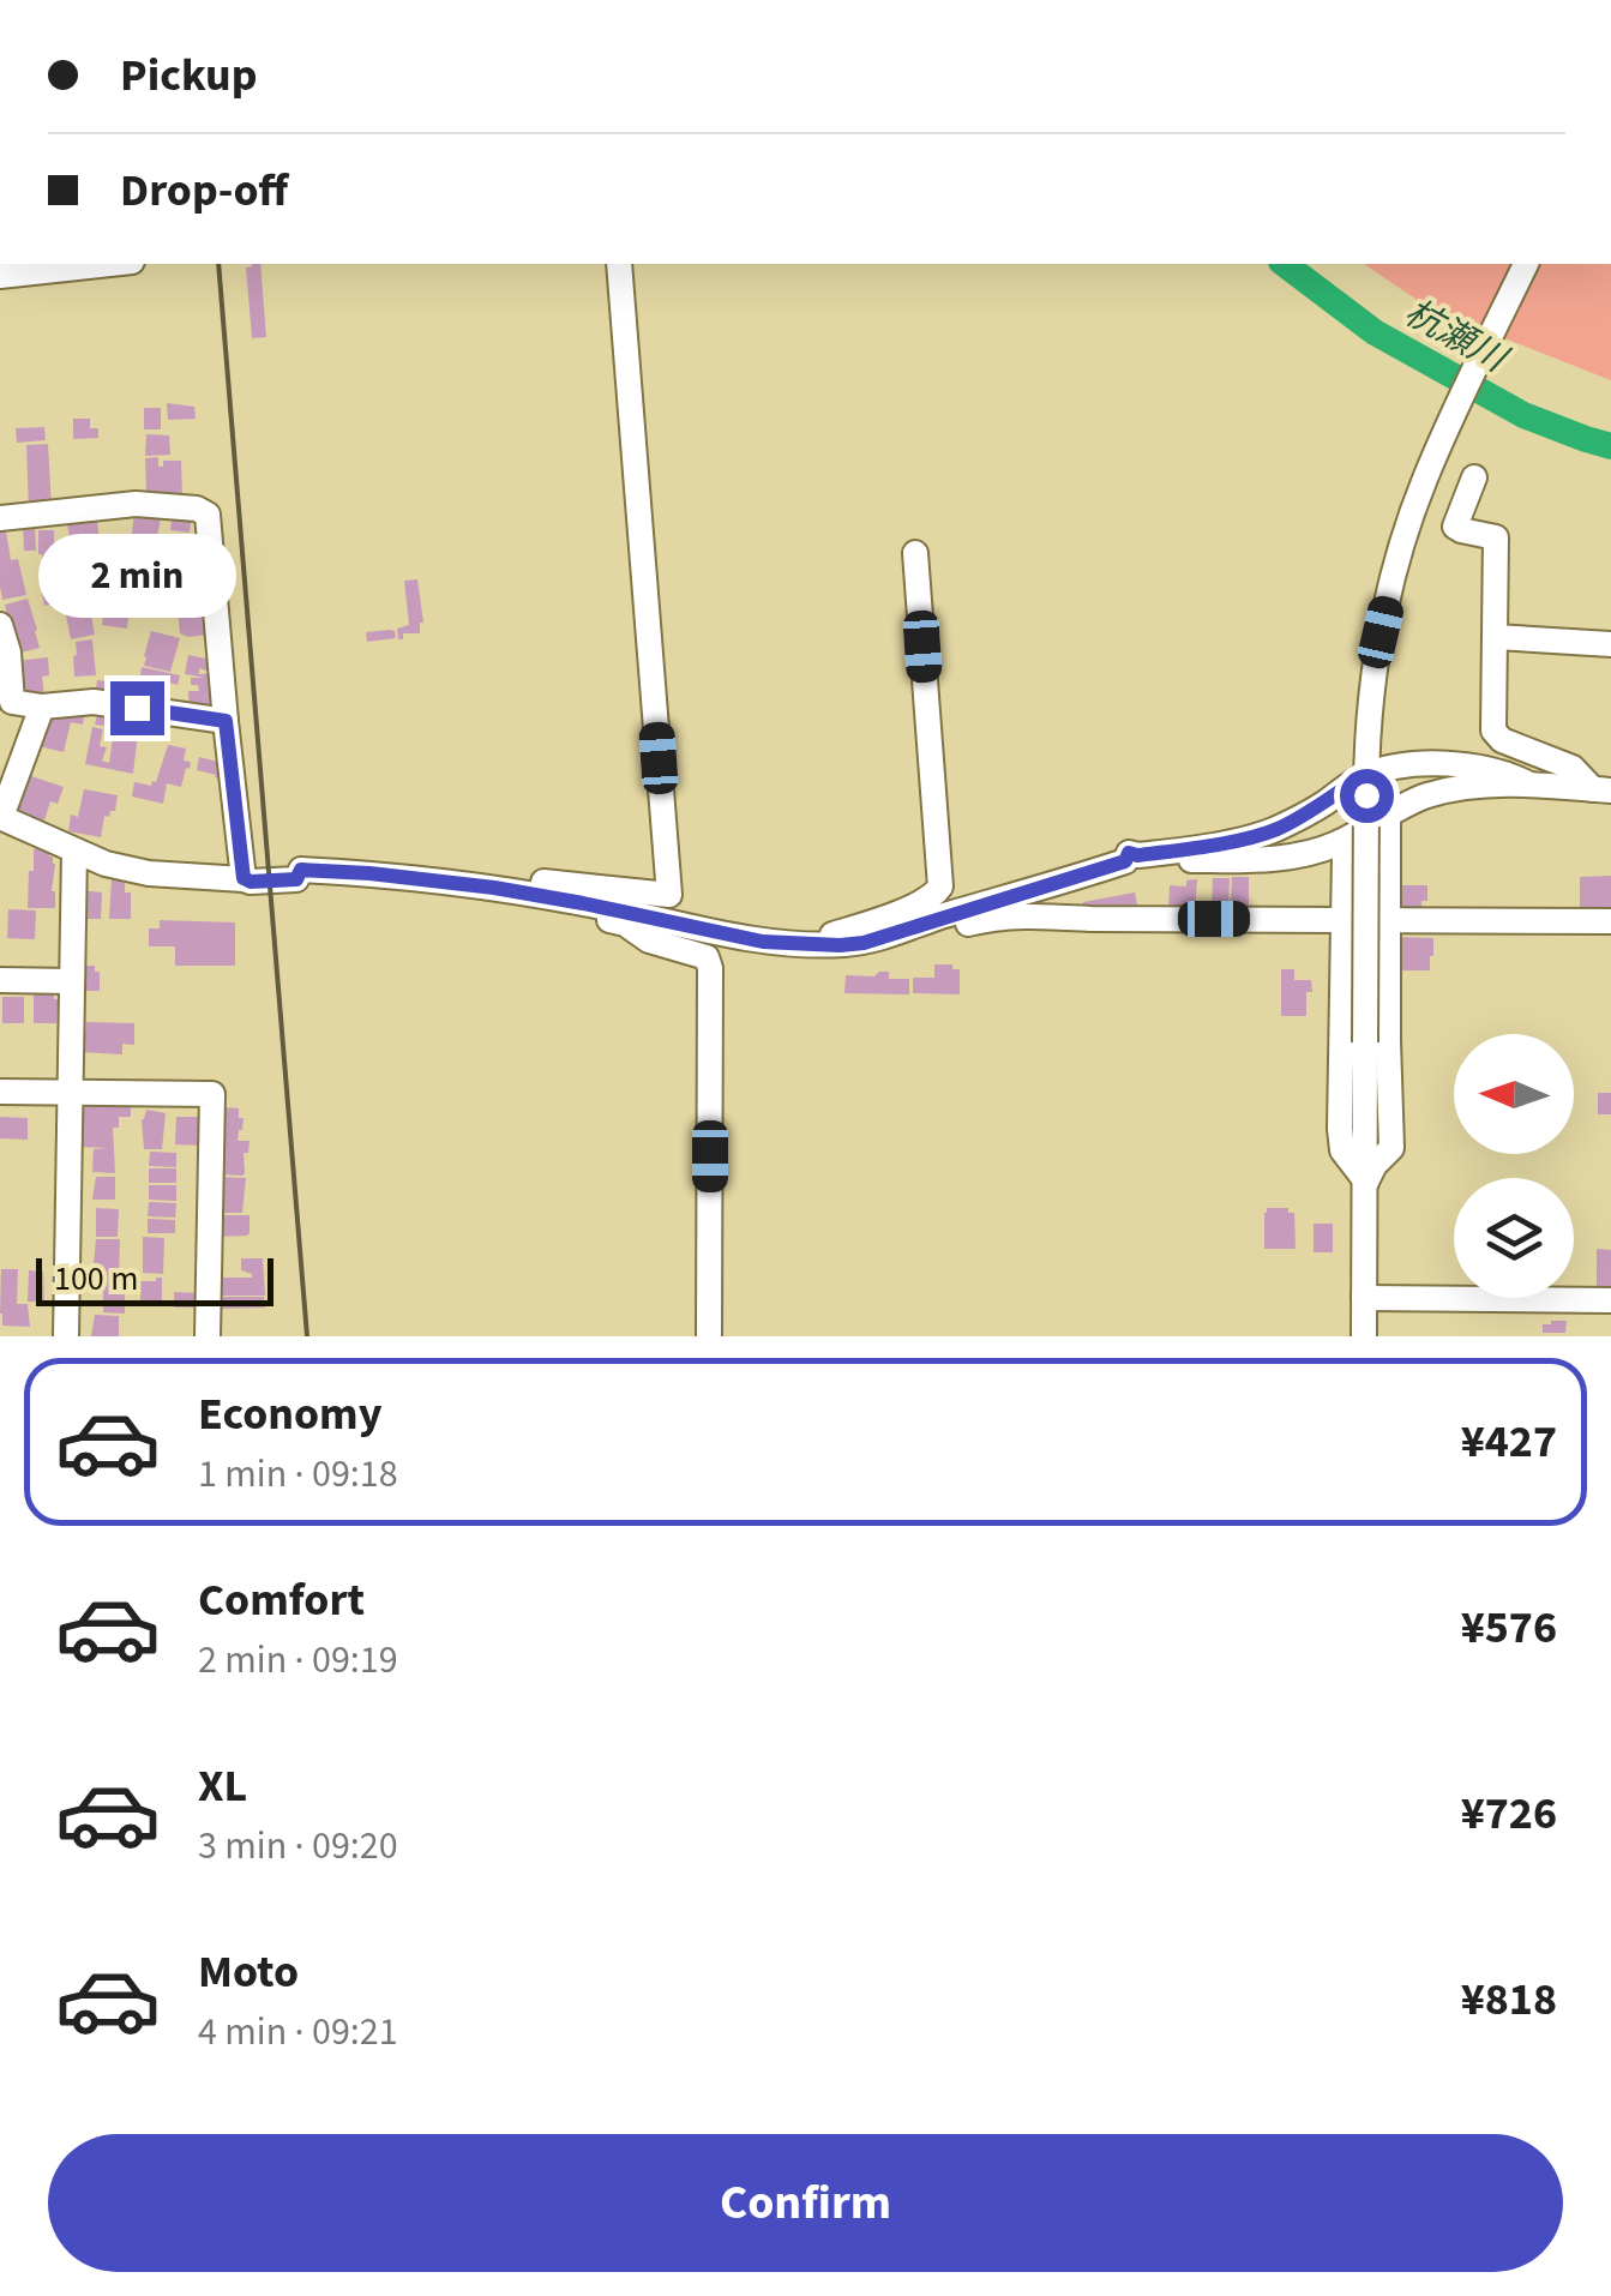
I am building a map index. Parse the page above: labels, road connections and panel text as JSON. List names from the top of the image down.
{
  "water": ["杭瀬川"],
  "scale_bar": "100 m",
  "north": "left",
  "page": {
    "banner": ["Pickup", "Drop-off"],
    "bubble": "2 min",
    "scale": "100 m",
    "list": [
      {
        "name": "Economy",
        "note": "1 min · 09:18",
        "value": "¥427"
      },
      {
        "name": "Comfort",
        "note": "2 min · 09:19",
        "value": "¥576"
      },
      {
        "name": "XL",
        "note": "3 min · 09:20",
        "value": "¥726"
      },
      {
        "name": "Moto",
        "note": "4 min · 09:21",
        "value": "¥818"
      }
    ],
    "buttons": "Confirm"
  }
}
